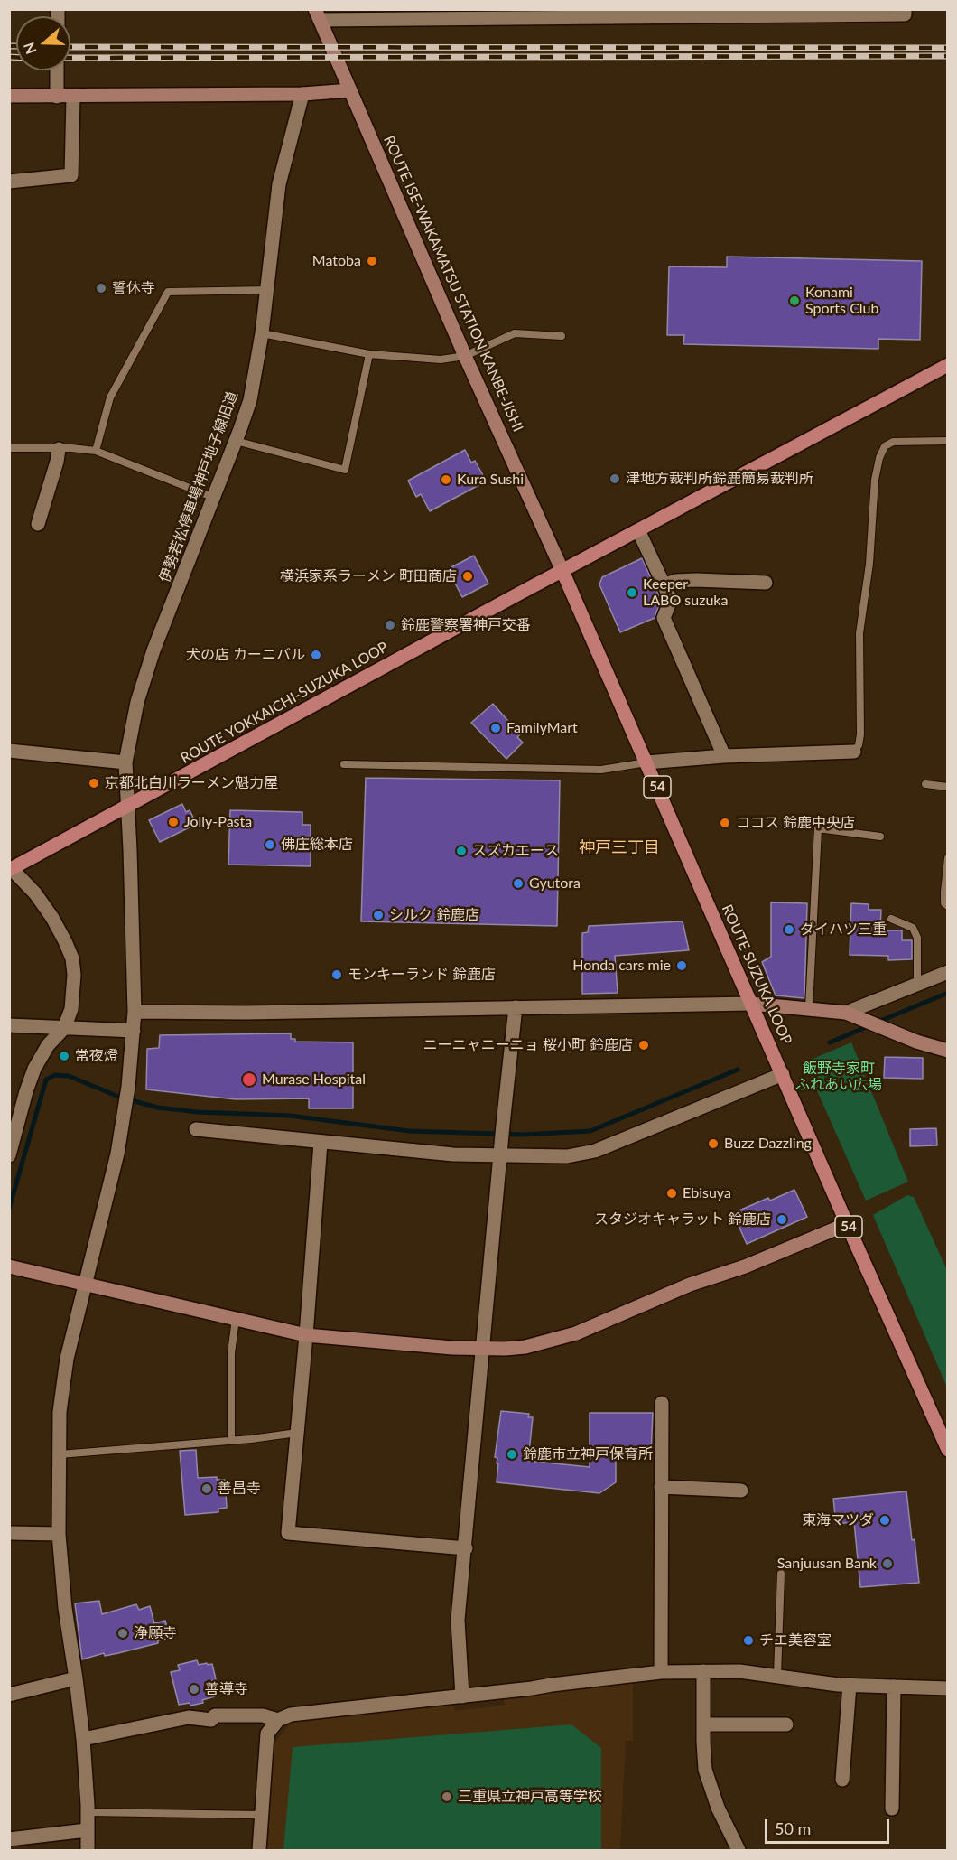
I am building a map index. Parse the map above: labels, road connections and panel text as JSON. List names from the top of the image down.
{
  "streets": {
    "main road": ["ROUTE YOKKAICHI-SUZUKA LOOP", "54", "ROUTE SUZUKA LOOP"],
    "street": ["ROUTE ISE-WAKAMATSU STATION KANBE-JISHI", "伊勢若松停車場神戸地子線旧道"]
  },
  "crossings": [
    ["ROUTE ISE-WAKAMATSU STATION KANBE-JISHI", "ROUTE YOKKAICHI-SUZUKA LOOP"],
    ["ROUTE ISE-WAKAMATSU STATION KANBE-JISHI", "ROUTE SUZUKA LOOP"],
    ["伊勢若松停車場神戸地子線旧道", "ROUTE YOKKAICHI-SUZUKA LOOP"],
    ["ROUTE YOKKAICHI-SUZUKA LOOP", "ROUTE SUZUKA LOOP"]
  ],
  "districts": ["神戸三丁目"],
  "parks": ["飯野寺家町 ふれあい広場"],
  "places": [
    "Matoba",
    "誓休寺",
    "Konami Sports Club",
    "津地方裁判所鈴鹿簡易裁判所",
    "Kura Sushi",
    "横浜家系ラーメン 町田商店",
    "Keeper LABO suzuka",
    "鈴鹿警察署神戸交番",
    "犬の店 カーニバル",
    "FamilyMart",
    "京都北白川ラーメン魁力屋",
    "Jolly-Pasta",
    "ココス 鈴鹿中央店",
    "佛庄総本店",
    "スズカエース",
    "Gyutora",
    "シルク 鈴鹿店",
    "ダイハツ三重",
    "Honda cars mie",
    "モンキーランド 鈴鹿店",
    "ニーニャニーニョ 桜小町 鈴鹿店",
    "常夜燈",
    "Murase Hospital",
    "Buzz Dazzling",
    "Ebisuya",
    "スタジオキャラット 鈴鹿店",
    "鈴鹿市立神戸保育所",
    "善昌寺",
    "東海マツダ",
    "Sanjuusan Bank",
    "浄願寺",
    "チエ美容室",
    "善導寺",
    "三重県立神戸高等学校"
  ],
  "scale_bar": "50 m",
  "north": "left"
}
